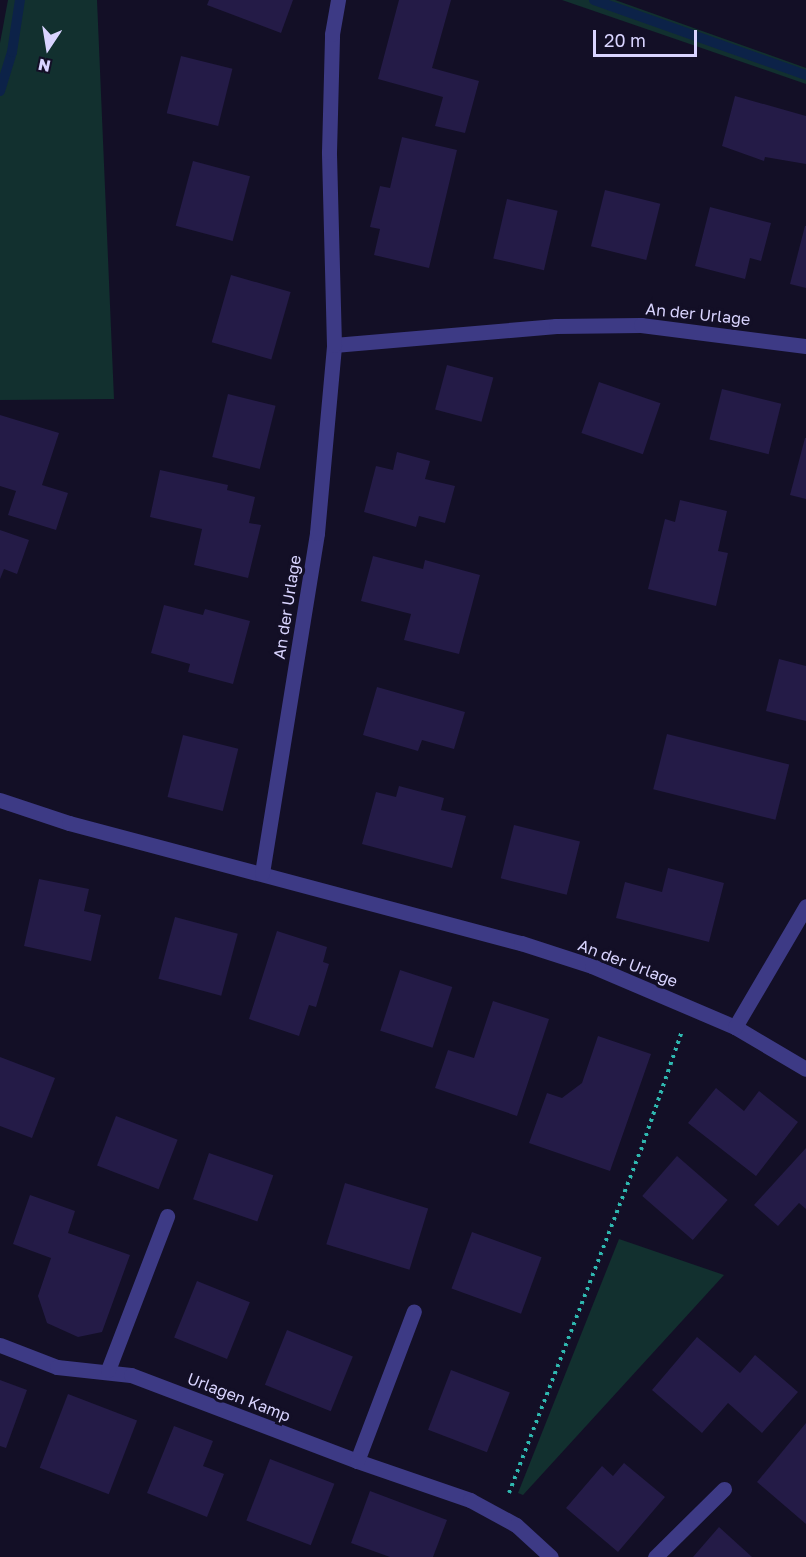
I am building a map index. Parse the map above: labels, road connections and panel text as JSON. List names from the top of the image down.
{
  "streets": {
    "street": ["An der Urlage", "Urlagen Kamp"]
  },
  "scale_bar": "20 m",
  "north": "bottom"
}
